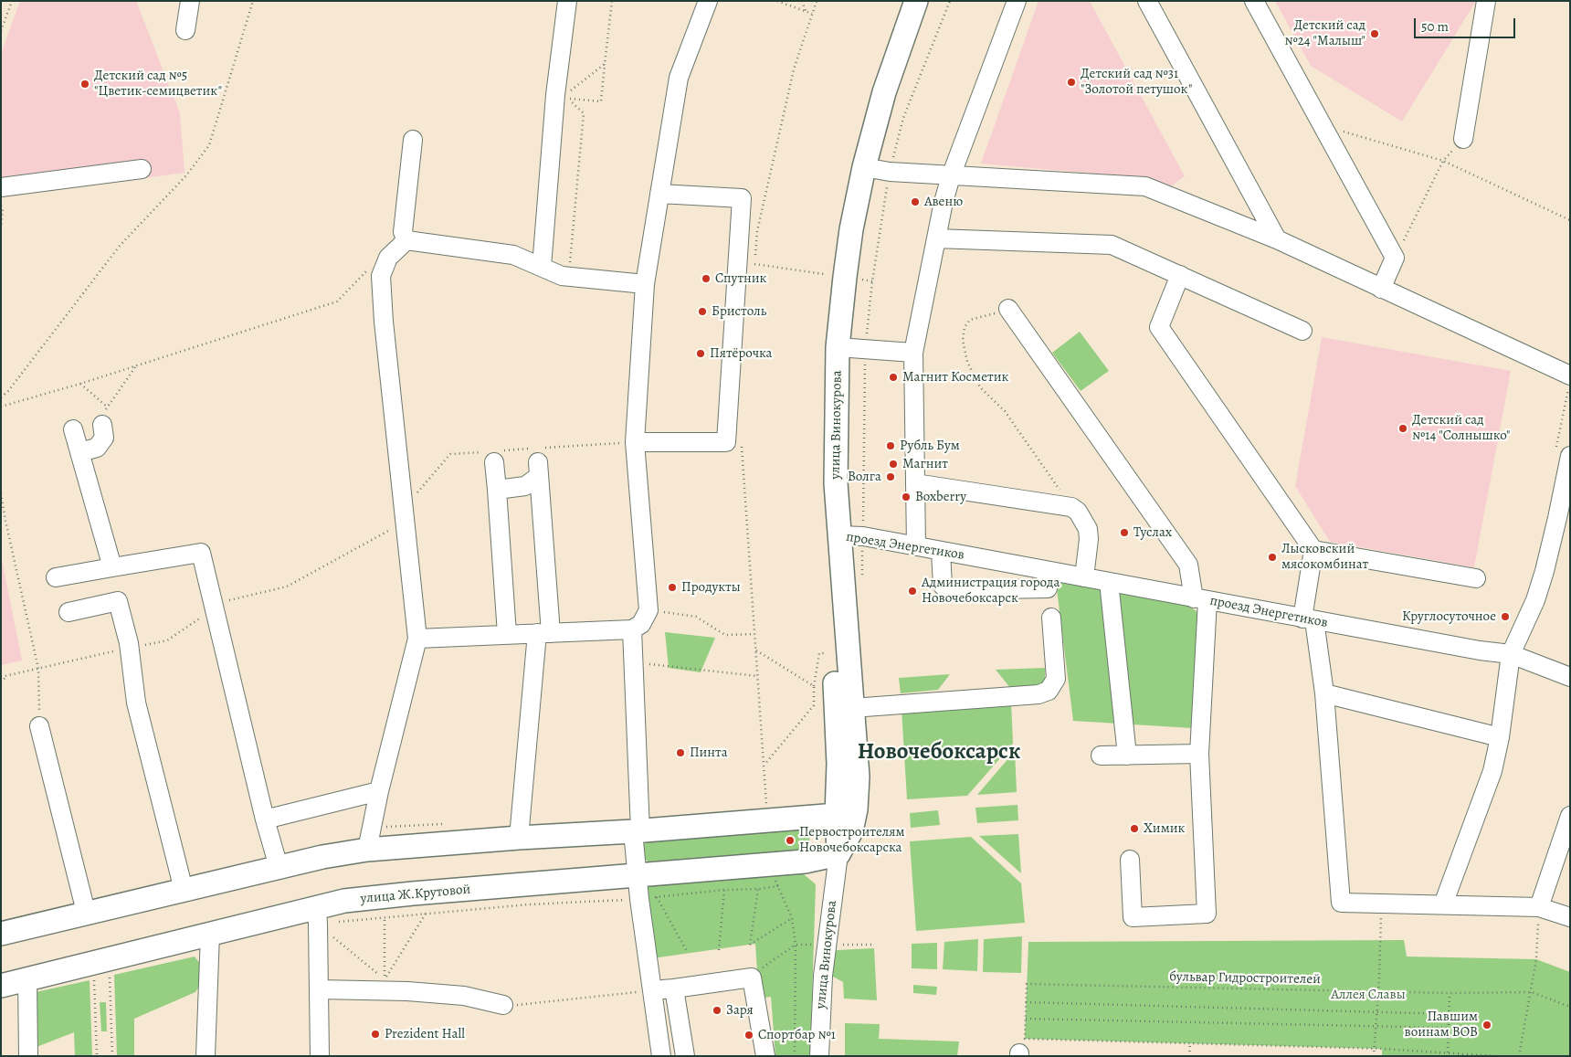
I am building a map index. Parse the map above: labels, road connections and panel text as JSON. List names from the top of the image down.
{
  "streets": {
    "main road": ["улица Винокурова", "улица Ж.Крутовой"],
    "street": ["проезд Энергетиков"],
    "path": ["бульвар Гидростроителей"]
  },
  "crossings": [
    ["улица Винокурова", "проезд Энергетиков"],
    ["улица Винокурова", "улица Ж.Крутовой"]
  ],
  "districts": ["Новочебоксарск"],
  "parks": ["Аллея Славы"],
  "places": [
    "Детский сад №24 \"Малыш\"",
    "Детский сад №31 \"Золотой петушок\"",
    "Детский сад №5 \"Цветик-семицветик\"",
    "Авеню",
    "Спутник",
    "Бристоль",
    "Пятёрочка",
    "Магнит Косметик",
    "Детский сад №14 \"Солнышко\"",
    "Рубль Бум",
    "Магнит",
    "Волга",
    "Boxberry",
    "Туслах",
    "Лысковский мясокомбинат",
    "Продукты",
    "Администрация города Новочебоксарск",
    "Круглосуточное",
    "Пинта",
    "Химик",
    "Первостроителям Новочебоксарска",
    "Заря",
    "Павшим воинам ВОВ",
    "Prezident Hall",
    "Спортбар №1"
  ],
  "scale_bar": "50 m"
}
